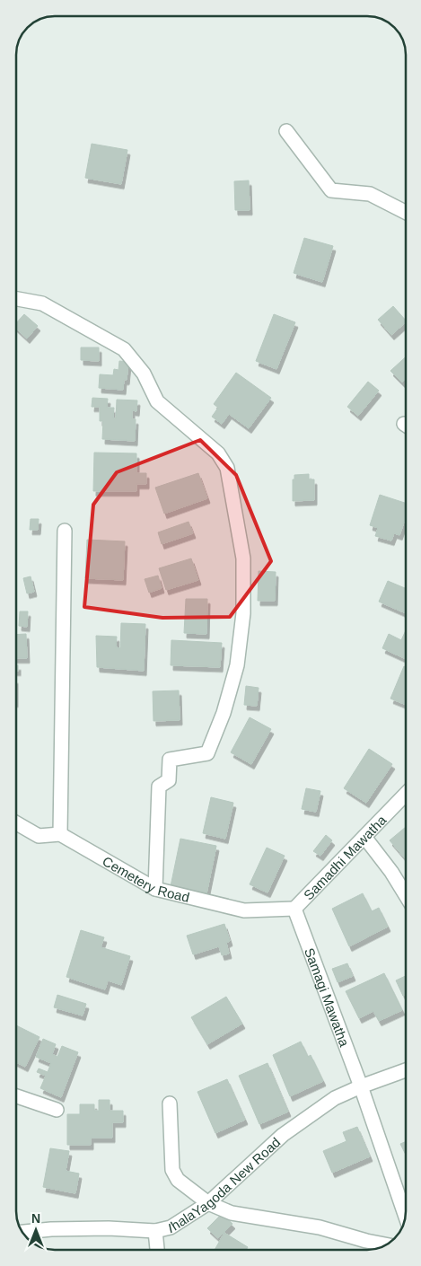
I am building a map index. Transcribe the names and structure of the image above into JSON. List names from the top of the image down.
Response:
{
  "streets": {
    "street": [
      "Samadhi Mawatha",
      "Cemetery Road",
      "Samagi Mawatha",
      "IhalaYagoda New Road"
    ]
  },
  "crossings": [
    ["Samadhi Mawatha", "Cemetery Road"],
    ["Samadhi Mawatha", "Samagi Mawatha"],
    ["Cemetery Road", "Samagi Mawatha"],
    ["Samagi Mawatha", "IhalaYagoda New Road"]
  ],
  "north": "top"
}
